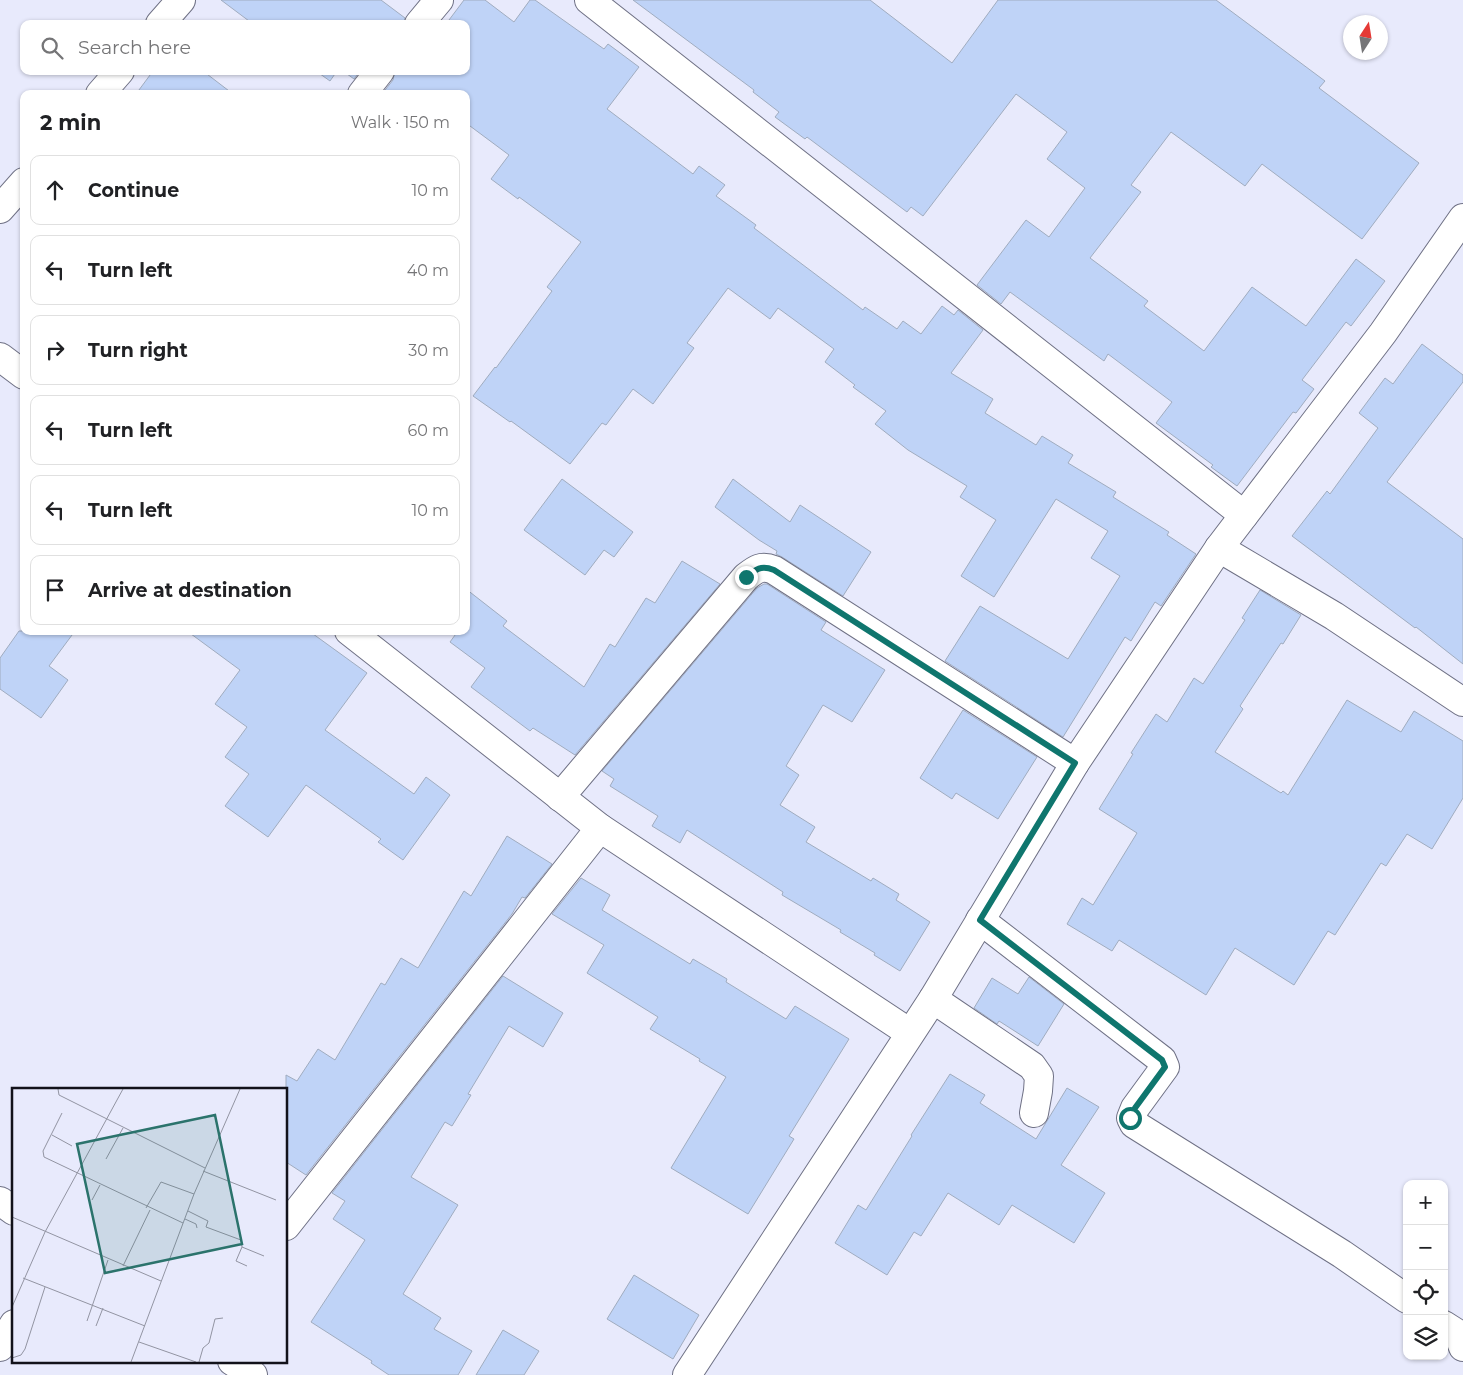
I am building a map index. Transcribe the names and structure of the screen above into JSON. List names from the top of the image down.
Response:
{
  "north": "top",
  "page": {
    "search": "Search here",
    "heading": ["2 min", "Walk · 150 m"],
    "list": [
      ["Continue", "10 m"],
      ["Turn left", "40 m"],
      ["Turn right", "30 m"],
      ["Turn left", "60 m"],
      ["Turn left", "10 m"],
      "Arrive at destination"
    ],
    "map_buttons": ["+", "−"]
  }
}
